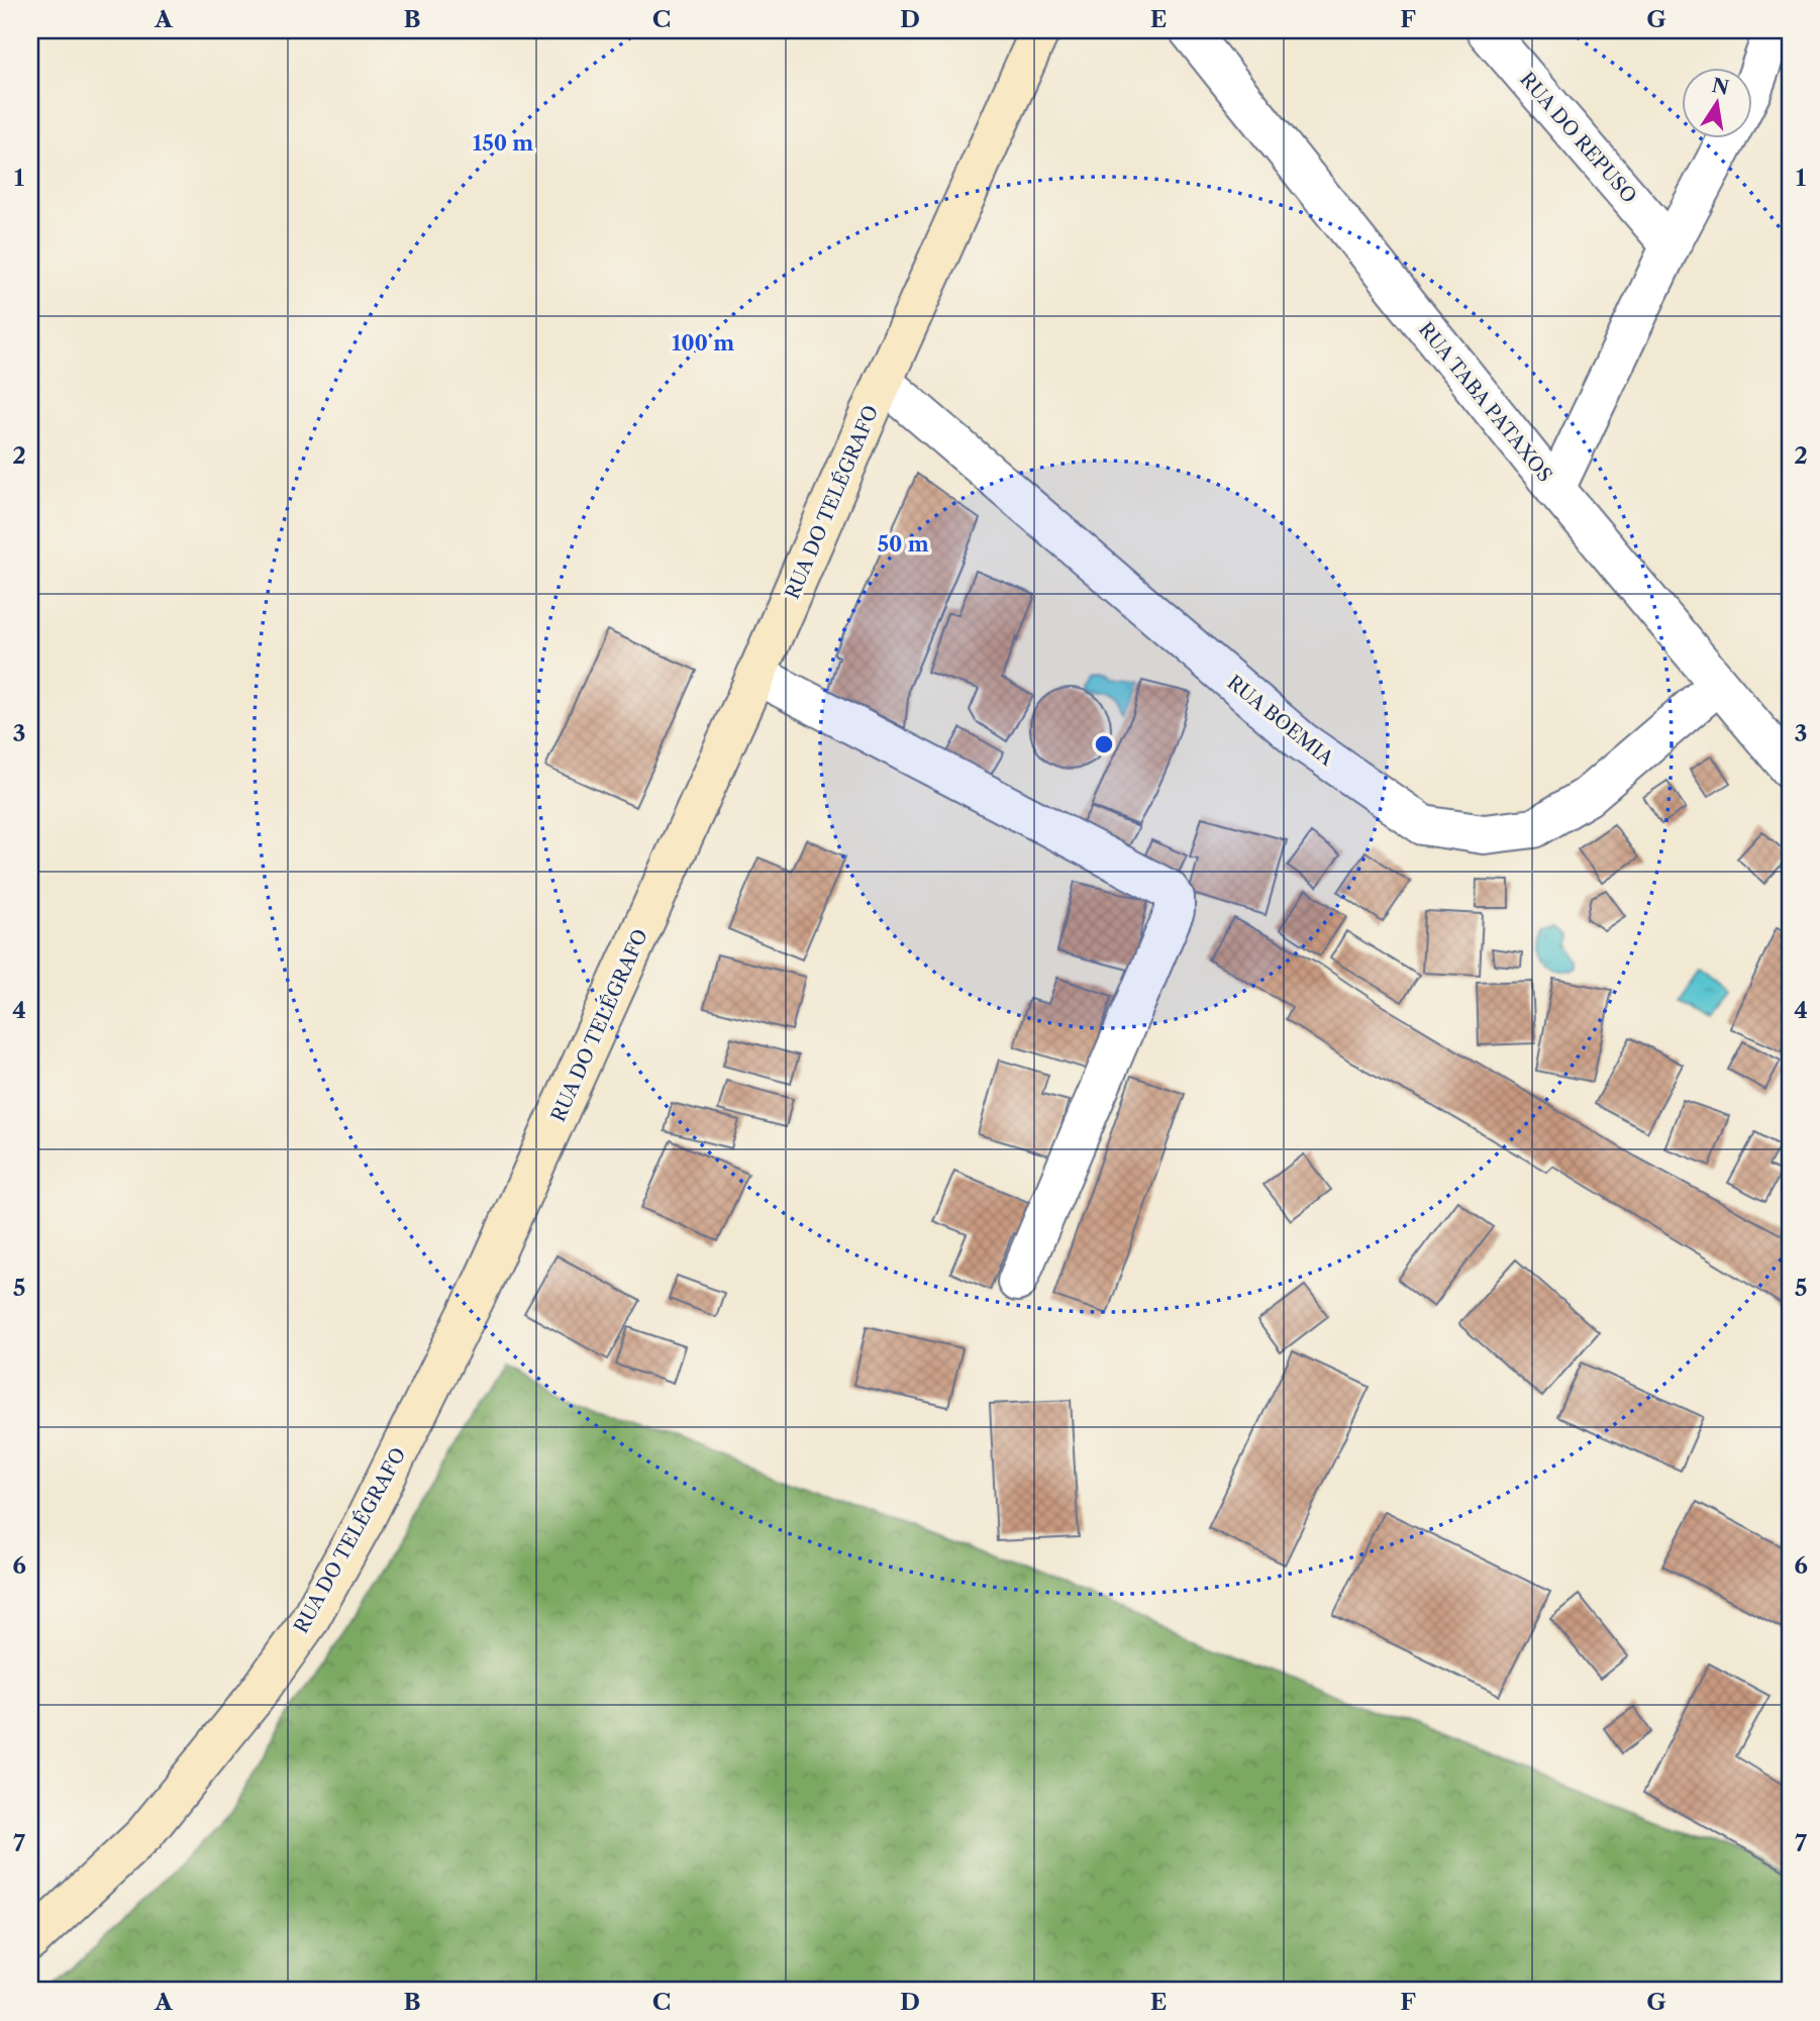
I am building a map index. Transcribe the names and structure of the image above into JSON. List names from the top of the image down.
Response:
{
  "streets": {
    "street": [
      "RUA DO REPUSO",
      "RUA TABA PATAXOS",
      "RUA DO TELÉGRAFO",
      "RUA BOEMIA"
    ]
  },
  "crossings": [
    ["RUA TABA PATAXOS", "RUA BOEMIA"],
    ["RUA DO TELÉGRAFO", "RUA BOEMIA"]
  ],
  "north": "top",
  "grid": {
    "columns": [
      "A",
      "B",
      "C",
      "D",
      "E",
      "F",
      "G"
    ],
    "rows": [
      "1",
      "2",
      "3",
      "4",
      "5",
      "6",
      "7"
    ]
  },
  "rings": ["150 m", "100 m", "50 m"]
}
